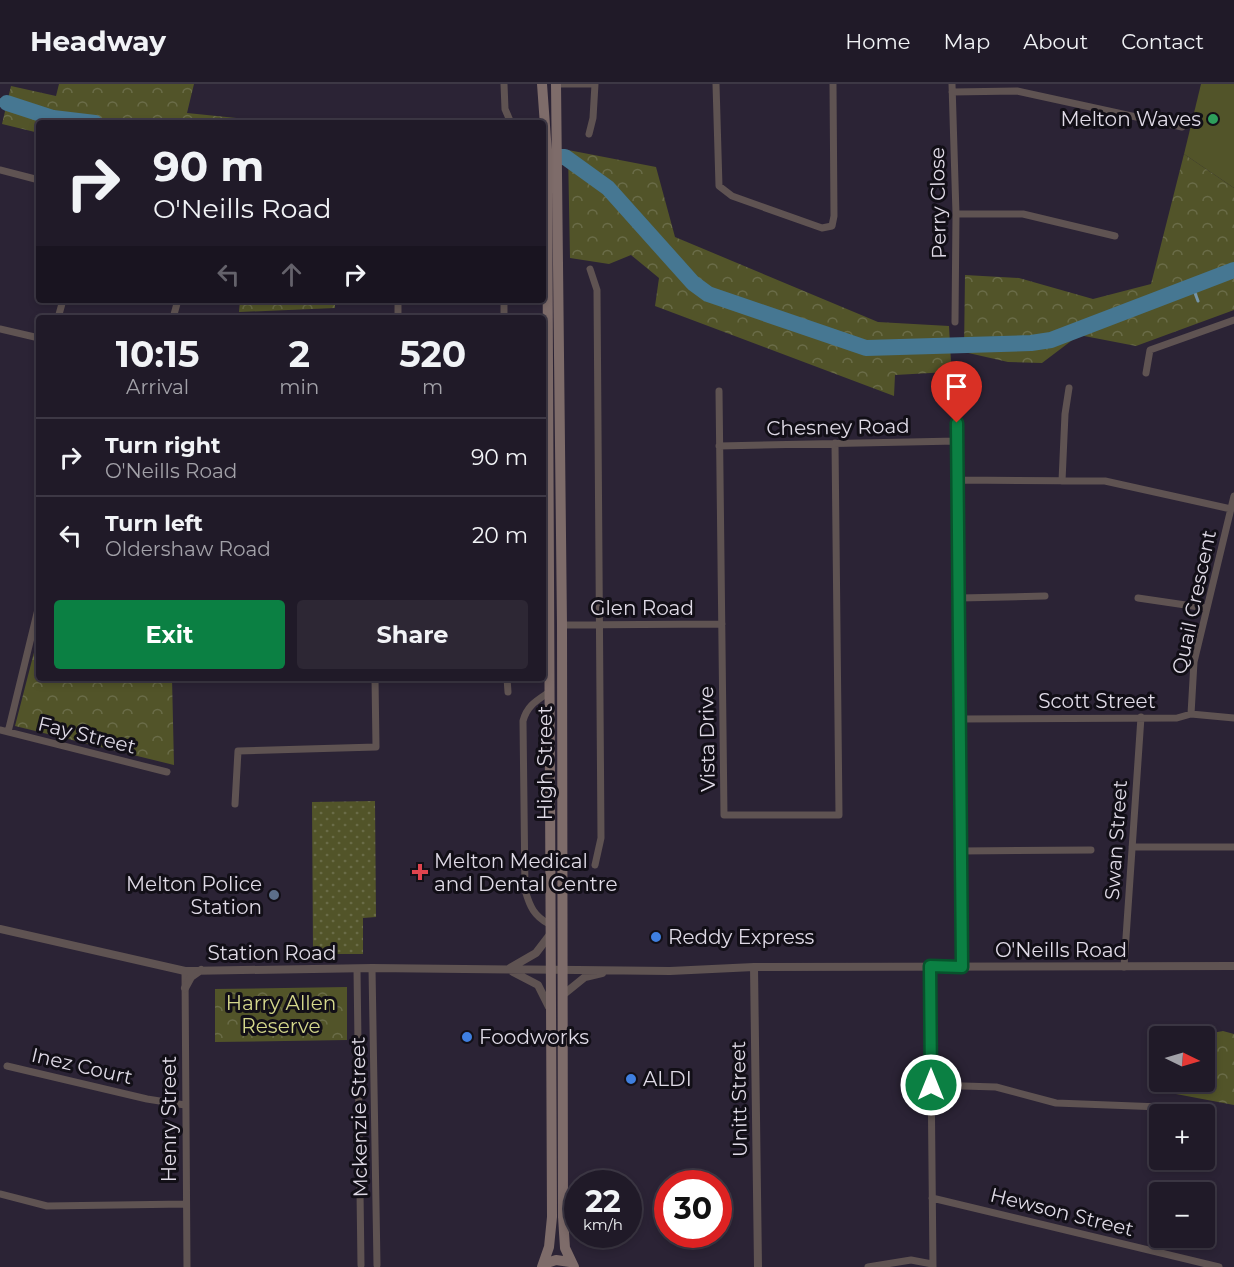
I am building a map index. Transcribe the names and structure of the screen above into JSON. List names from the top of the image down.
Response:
{
  "streets": {
    "main road": ["High Street"],
    "street": [
      "Perry Close",
      "Chesney Road",
      "Quail Crescent",
      "Glen Road",
      "Scott Street",
      "Fay Street",
      "Vista Drive",
      "Swan Street",
      "O'Neills Road",
      "Station Road",
      "Inez Court",
      "Unitt Street",
      "Mckenzie Street",
      "Henry Street",
      "Hewson Street"
    ]
  },
  "crossings": [
    ["Chesney Road", "Vista Drive"],
    ["Quail Crescent", "Scott Street"],
    ["Glen Road", "Vista Drive"],
    ["Glen Road", "High Street"],
    ["Scott Street", "Swan Street"],
    ["High Street", "O'Neills Road"],
    ["High Street", "Station Road"],
    ["Swan Street", "O'Neills Road"],
    ["O'Neills Road", "Station Road"],
    ["O'Neills Road", "Unitt Street"],
    ["Station Road", "Mckenzie Street"],
    ["Station Road", "Henry Street"],
    ["Inez Court", "Henry Street"]
  ],
  "parks": ["Harry Allen Reserve"],
  "places": {
    "other": [
      "Melton Waves",
      "Melton Police Station",
      "Reddy Express",
      "Foodworks",
      "ALDI"
    ],
    "health": ["Melton Medical and Dental Centre"]
  },
  "north": "right",
  "page": {
    "header": "Headway",
    "nav": [
      "Home",
      "Map",
      "About",
      "Contact"
    ],
    "turn": ["90 m", "O'Neills Road"],
    "eta": [
      "10:15",
      "Arrival",
      "2",
      "min",
      "520",
      "m"
    ],
    "list": [
      {
        "name": "Turn right",
        "note": "O'Neills Road",
        "value": "90 m"
      },
      {
        "name": "Turn left",
        "note": "Oldershaw Road",
        "value": "20 m"
      }
    ],
    "buttons": ["Exit", "Share"],
    "map_buttons": ["+", "−"],
    "speed": "22 km/h",
    "limit": "30"
  }
}
